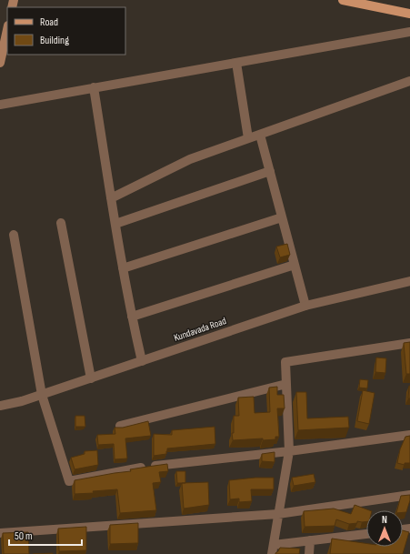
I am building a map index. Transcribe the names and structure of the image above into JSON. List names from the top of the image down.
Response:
{
  "streets": {
    "street": ["Kundavada Road"]
  },
  "legend": ["Road", "Building"],
  "scale_bar": "50 m",
  "north": "top"
}
